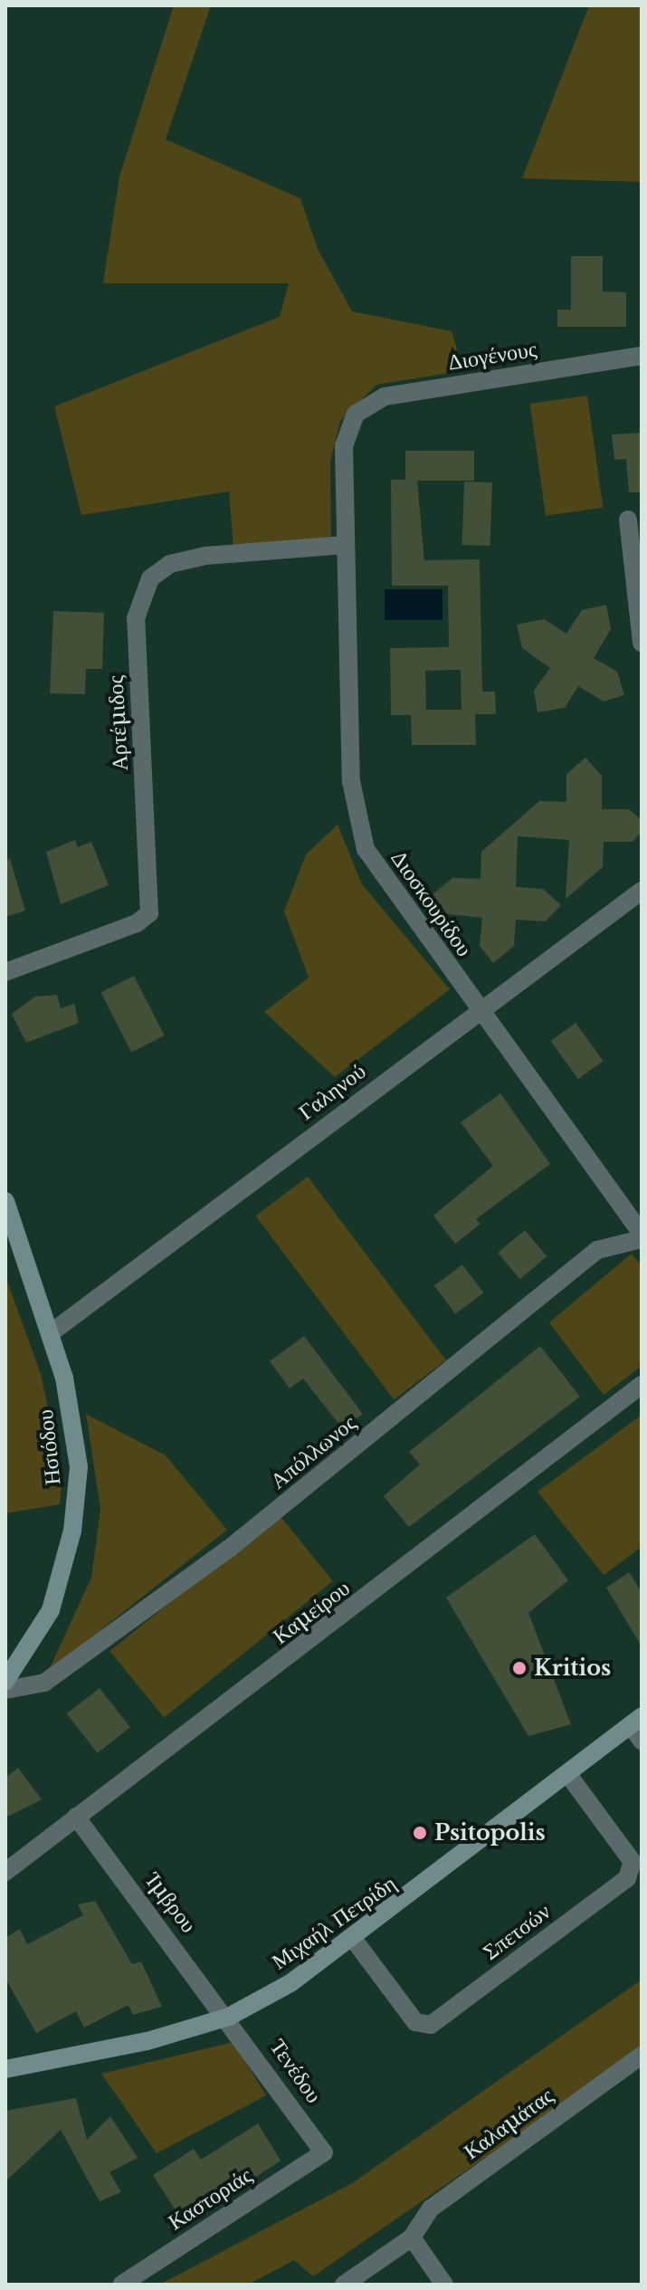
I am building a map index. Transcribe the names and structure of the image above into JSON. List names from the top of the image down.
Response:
{
  "streets": {
    "main road": ["Ησιόδου", "Μιχαήλ Πετρίδη"],
    "street": [
      "Διογένους",
      "Αρτέμιδος",
      "Διοσκουρίδου",
      "Γαληνού",
      "Απόλλωνος",
      "Καμείρου",
      "Ίμβρου",
      "Σπετσών",
      "Τενέδου",
      "Καλαμάτας",
      "Καστοριάς"
    ]
  },
  "crossings": [
    ["Διογένους", "Διοσκουρίδου"],
    ["Αρτέμιδος", "Διοσκουρίδου"],
    ["Διοσκουρίδου", "Γαληνού"],
    ["Διοσκουρίδου", "Απόλλωνος"],
    ["Γαληνού", "Ησιόδου"],
    ["Καμείρου", "Ίμβρου"],
    ["Ίμβρου", "Μιχαήλ Πετρίδη"],
    ["Ίμβρου", "Τενέδου"],
    ["Μιχαήλ Πετρίδη", "Σπετσών"],
    ["Μιχαήλ Πετρίδη", "Τενέδου"],
    ["Τενέδου", "Καστοριάς"]
  ],
  "places": ["Kritios", "Psitopolis"]
}
